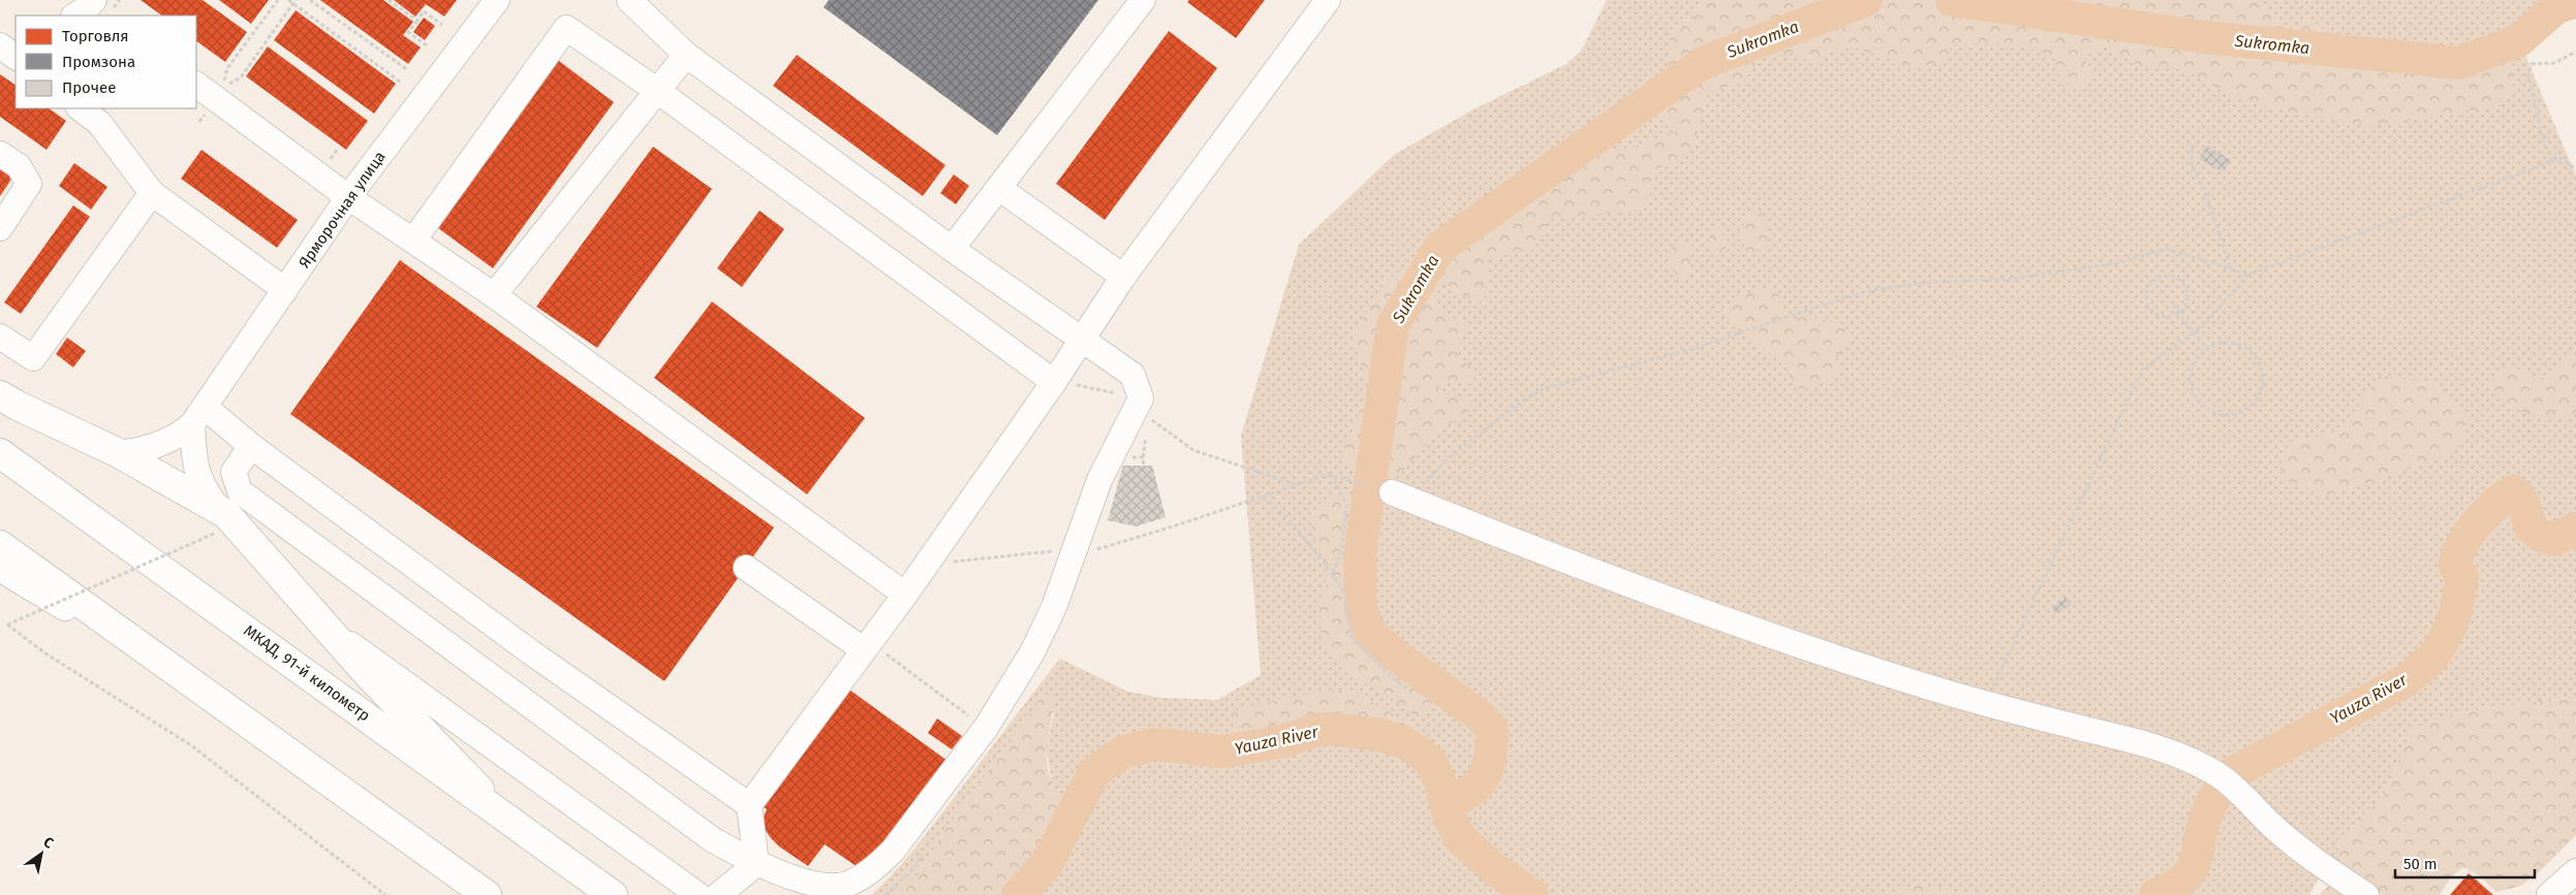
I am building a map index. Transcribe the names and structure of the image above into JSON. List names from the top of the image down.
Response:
{
  "streets": {
    "main road": ["МКАД, 91-й километр"],
    "street": ["Ярморочная улица"]
  },
  "water": ["Sukromka", "Yauza River"],
  "legend": ["Торговля", "Промзона", "Прочее"],
  "scale_bar": "50 m",
  "north": "top right"
}
